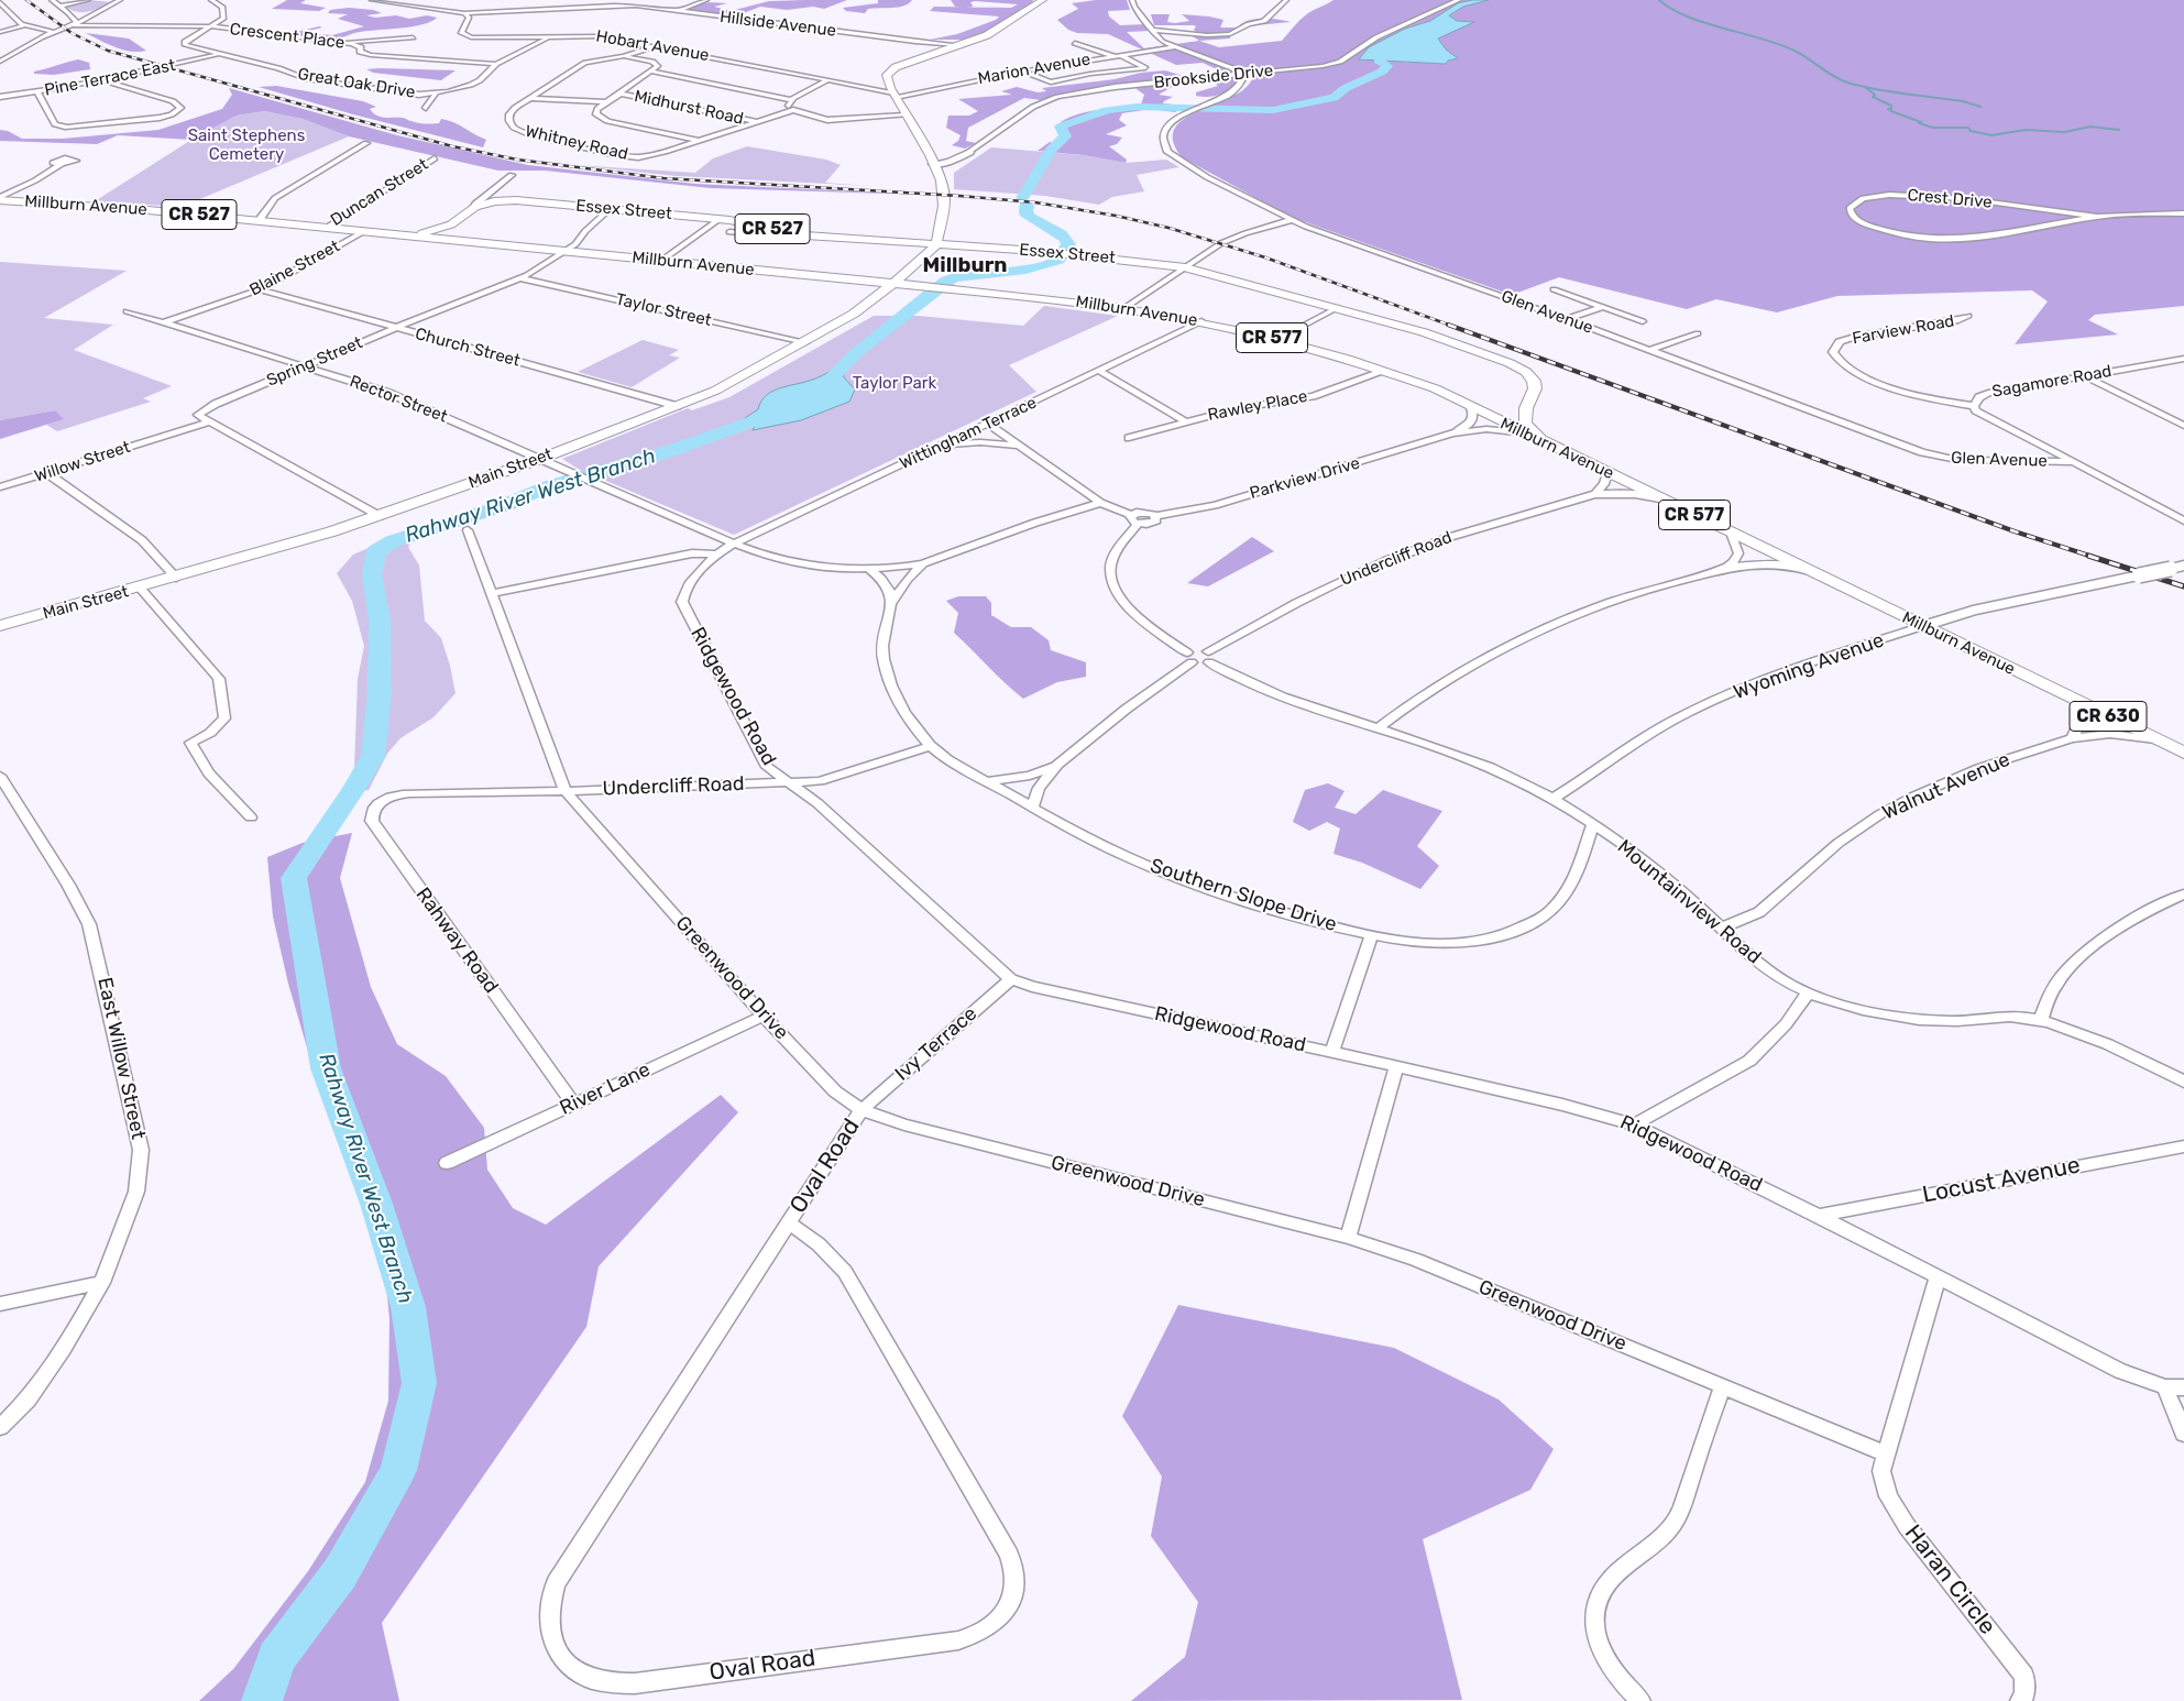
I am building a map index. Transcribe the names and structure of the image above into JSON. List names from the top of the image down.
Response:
{
  "streets": {
    "main road": [
      "Brookside Drive",
      "Millburn Avenue",
      "Essex Street",
      "CR 527",
      "CR 577",
      "Main Street",
      "Wyoming Avenue",
      "CR 630"
    ],
    "street": [
      "Hillside Avenue",
      "Crescent Place",
      "Hobart Avenue",
      "Marion Avenue",
      "Pine Terrace East",
      "Great Oak Drive",
      "Midhurst Road",
      "Whitney Road",
      "Duncan Street",
      "Crest Drive",
      "Blaine Street",
      "Taylor Street",
      "Glen Avenue",
      "Farview Road",
      "Church Street",
      "Spring Street",
      "Sagamore Road",
      "Rector Street",
      "Rawley Place",
      "Wittingham Terrace",
      "Willow Street",
      "Parkview Drive",
      "Undercliff Road",
      "Ridgewood Road",
      "Walnut Avenue",
      "Southern Slope Drive",
      "Mountainview Road",
      "Rahway Road",
      "Greenwood Drive",
      "Ivy Terrace",
      "East Willow Street",
      "River Lane",
      "Oval Road",
      "Locust Avenue",
      "Haran Circle"
    ]
  },
  "crossings": [
    ["Hillside Avenue", "Hobart Avenue"],
    ["Crescent Place", "Great Oak Drive"],
    ["Hobart Avenue", "Marion Avenue"],
    ["Hobart Avenue", "Great Oak Drive"],
    ["Hobart Avenue", "Whitney Road"],
    ["Brookside Drive", "Glen Avenue"],
    ["Pine Terrace East", "Great Oak Drive"],
    ["Midhurst Road", "Whitney Road"],
    ["Duncan Street", "Millburn Avenue"],
    ["Millburn Avenue", "CR 527"],
    ["Millburn Avenue", "Blaine Street"],
    ["Millburn Avenue", "CR 577"],
    ["Millburn Avenue", "Spring Street"],
    ["Millburn Avenue", "Rawley Place"],
    ["Millburn Avenue", "Wittingham Terrace"],
    ["Millburn Avenue", "Main Street"],
    ["Millburn Avenue", "Parkview Drive"],
    ["Millburn Avenue", "Undercliff Road"],
    ["Millburn Avenue", "Wyoming Avenue"],
    ["Millburn Avenue", "Walnut Avenue"],
    ["Essex Street", "CR 527"],
    ["Essex Street", "CR 577"],
    ["Essex Street", "Spring Street"],
    ["Essex Street", "Main Street"],
    ["Blaine Street", "Church Street"],
    ["Blaine Street", "Rector Street"],
    ["Taylor Street", "Spring Street"],
    ["Taylor Street", "Main Street"],
    ["Glen Avenue", "Sagamore Road"],
    ["Farview Road", "Sagamore Road"],
    ["Church Street", "Spring Street"],
    ["Church Street", "Main Street"],
    ["Spring Street", "Rector Street"],
    ["Spring Street", "Willow Street"],
    ["Rector Street", "Main Street"],
    ["Wittingham Terrace", "Ridgewood Road"],
    ["Undercliff Road", "Ridgewood Road"],
    ["Undercliff Road", "Southern Slope Drive"],
    ["Undercliff Road", "Mountainview Road"],
    ["Undercliff Road", "Rahway Road"],
    ["Undercliff Road", "Greenwood Drive"],
    ["Wyoming Avenue", "Mountainview Road"],
    ["Ridgewood Road", "Ivy Terrace"],
    ["Ridgewood Road", "Locust Avenue"],
    ["Walnut Avenue", "Mountainview Road"],
    ["Southern Slope Drive", "Mountainview Road"],
    ["Rahway Road", "River Lane"],
    ["Greenwood Drive", "Ivy Terrace"],
    ["Greenwood Drive", "River Lane"],
    ["Greenwood Drive", "Oval Road"],
    ["Greenwood Drive", "Haran Circle"],
    ["Ivy Terrace", "Oval Road"]
  ],
  "districts": ["Millburn"],
  "water": ["Rahway River West Branch"],
  "parks": ["Saint Stephens Cemetery", "Taylor Park"]
}
